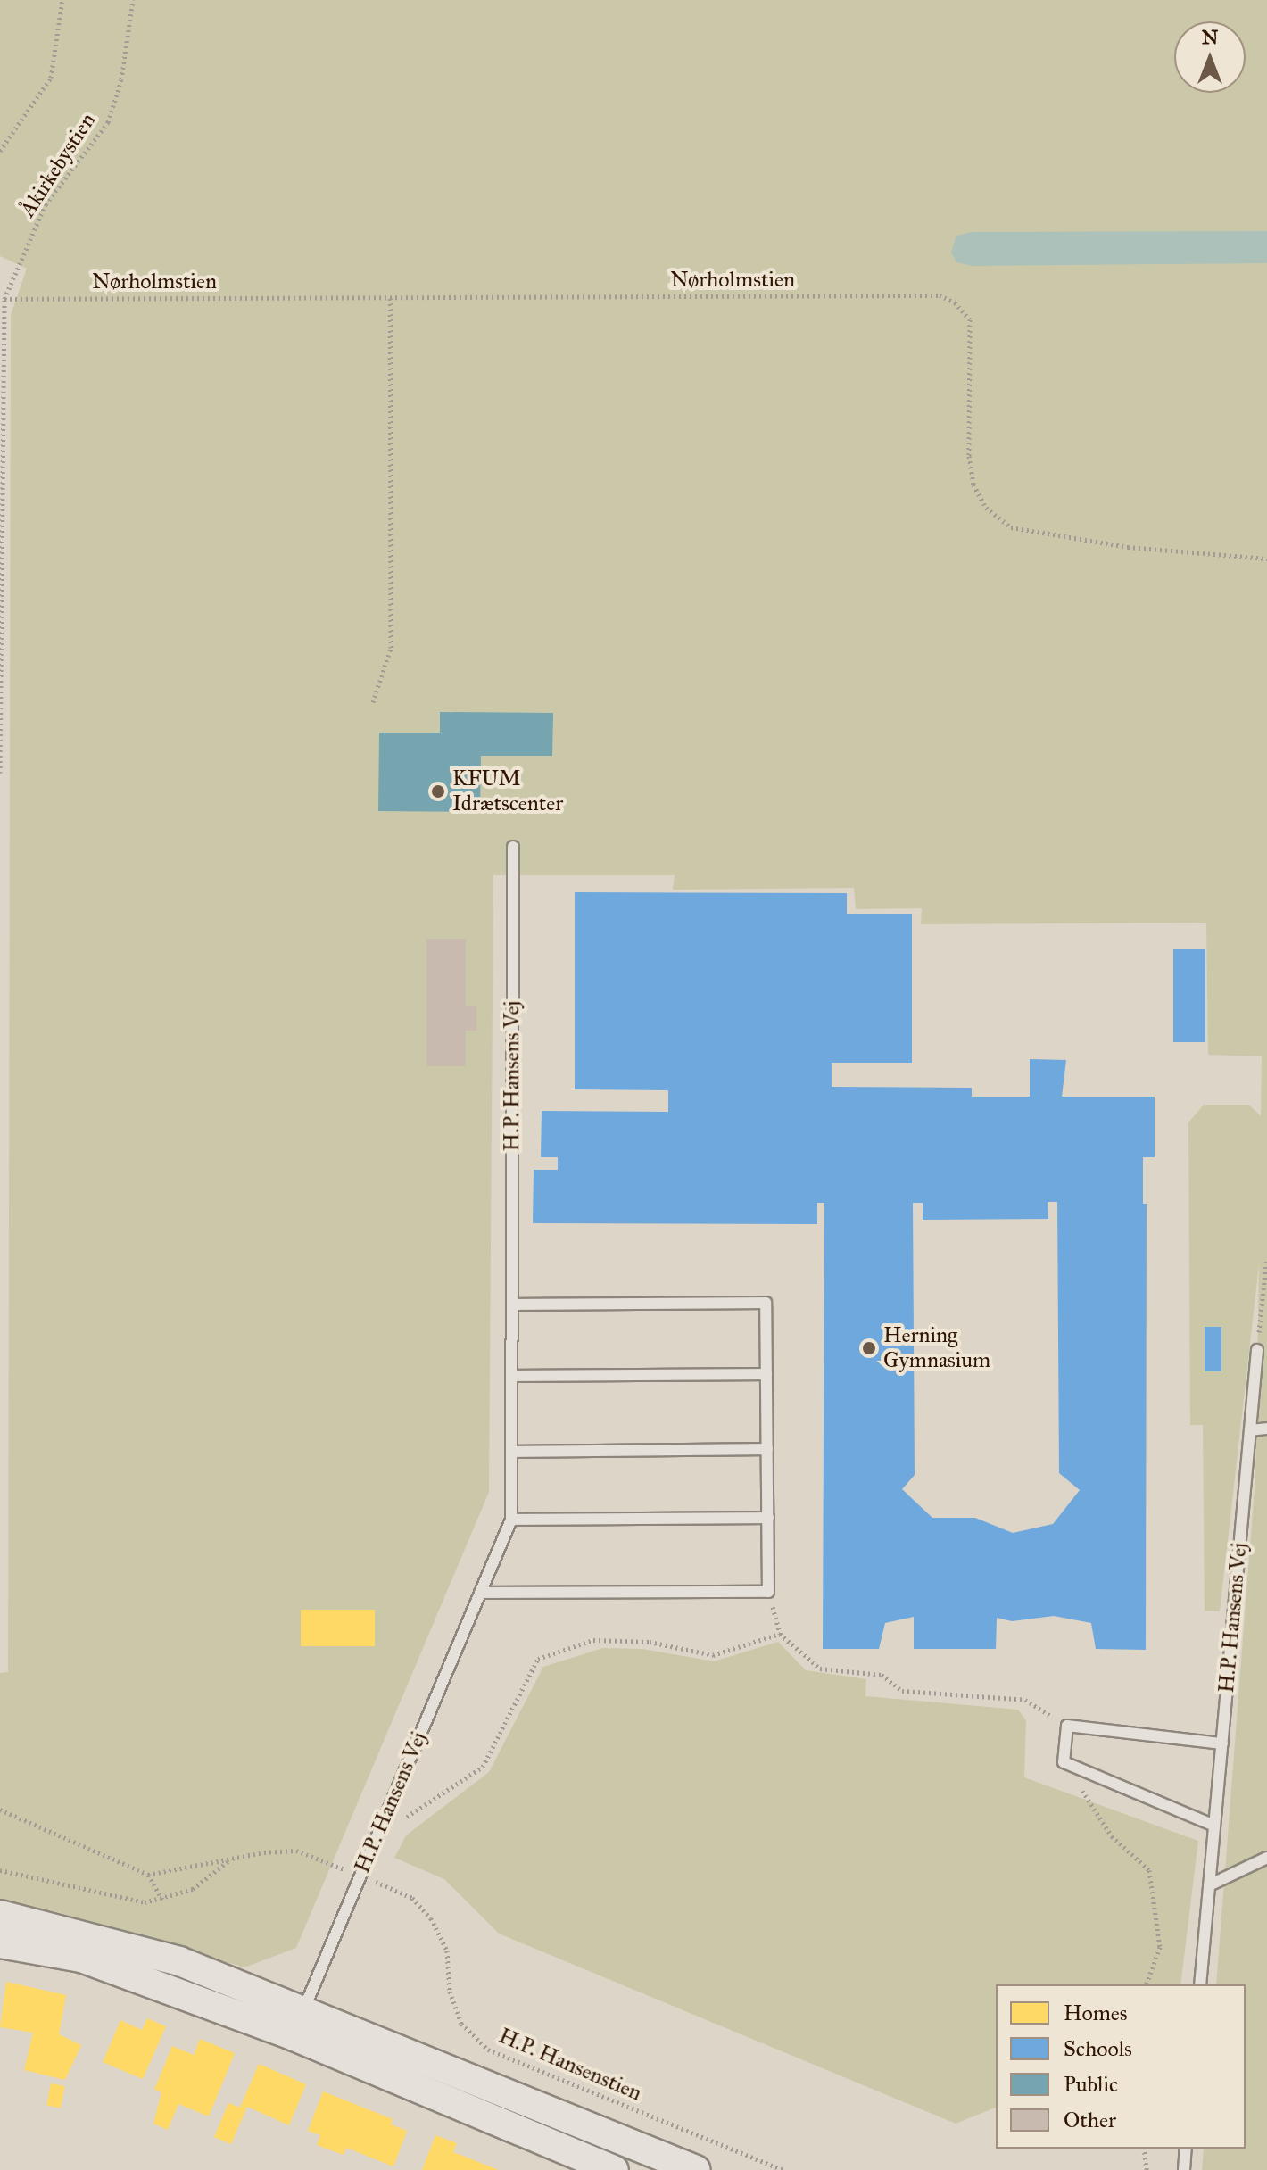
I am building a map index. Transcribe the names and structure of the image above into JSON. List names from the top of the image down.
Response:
{
  "streets": {
    "lane": ["H.P. Hansens Vej"],
    "path": ["Åkirkebystien", "Nørholmstien", "H.P. Hansenstien"]
  },
  "crossings": [
    ["Åkirkebystien", "Nørholmstien"],
    ["H.P. Hansens Vej", "H.P. Hansenstien"]
  ],
  "places": ["KFUM Idrætscenter", "Herning Gymnasium"],
  "legend": [
    "Homes",
    "Schools",
    "Public",
    "Other"
  ],
  "north": "top"
}
